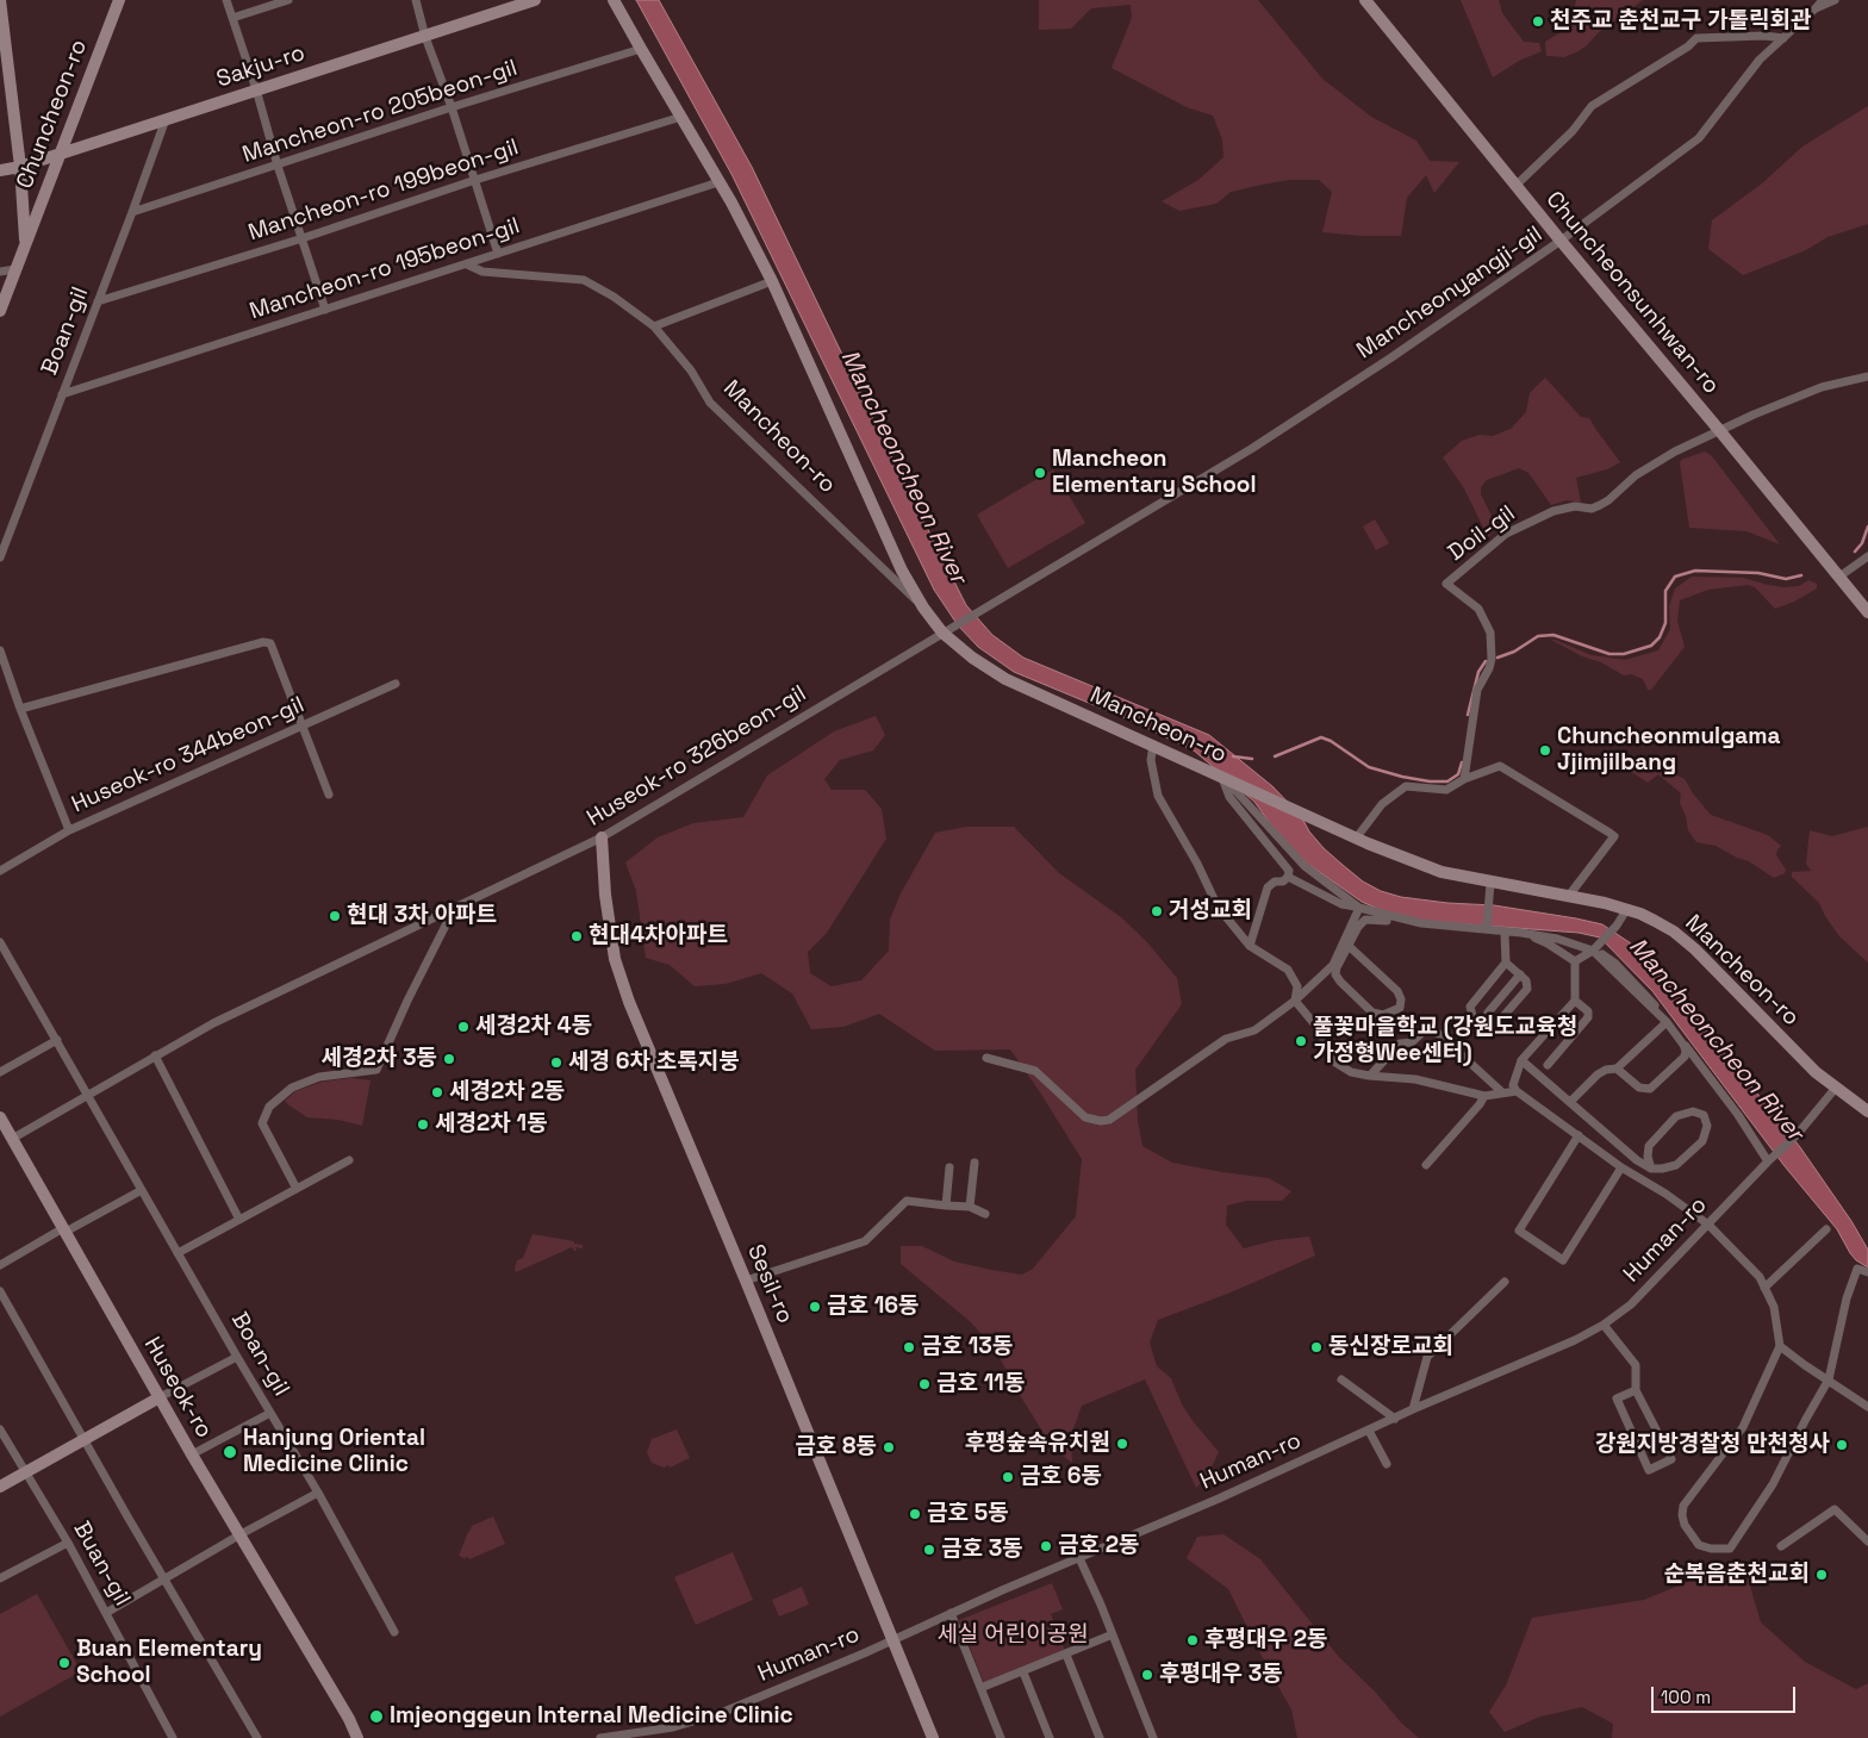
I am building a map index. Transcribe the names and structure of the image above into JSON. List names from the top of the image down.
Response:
{
  "streets": {
    "street": [
      "Sakju-ro",
      "Mancheon-ro 205beon-gil",
      "Chuncheon-ro",
      "Mancheon-ro 199beon-gil",
      "Mancheon-ro 195beon-gil",
      "Mancheonyangji-gil",
      "Chuncheonsunhwan-ro",
      "Boan-gil",
      "Mancheon-ro",
      "Doil-gil",
      "Huseok-ro 344beon-gil",
      "Huseok-ro 326beon-gil",
      "Human-ro",
      "Sesil-ro",
      "Huseok-ro",
      "Buan-gil"
    ]
  },
  "crossings": [
    ["Sakju-ro", "Chuncheon-ro"],
    ["Sakju-ro", "Boan-gil"],
    ["Mancheon-ro 205beon-gil", "Boan-gil"],
    ["Mancheon-ro 205beon-gil", "Mancheon-ro"],
    ["Mancheon-ro 199beon-gil", "Boan-gil"],
    ["Mancheon-ro 199beon-gil", "Mancheon-ro"],
    ["Mancheon-ro 195beon-gil", "Boan-gil"],
    ["Mancheon-ro 195beon-gil", "Mancheon-ro"],
    ["Mancheonyangji-gil", "Chuncheonsunhwan-ro"],
    ["Mancheonyangji-gil", "Huseok-ro 326beon-gil"],
    ["Chuncheonsunhwan-ro", "Doil-gil"],
    ["Boan-gil", "Huseok-ro 326beon-gil"],
    ["Mancheon-ro", "Huseok-ro 326beon-gil"],
    ["Mancheon-ro", "Human-ro"],
    ["Huseok-ro 326beon-gil", "Sesil-ro"],
    ["Huseok-ro 326beon-gil", "Huseok-ro"],
    ["Human-ro", "Sesil-ro"]
  ],
  "water": ["Mancheoncheon River"],
  "parks": ["세실 어린이공원"],
  "places": [
    "천주교 춘천교구 가톨릭회관",
    "Mancheon Elementary School",
    "Chuncheonmulgama Jjimjilbang",
    "거성교회",
    "현대 3차 아파트",
    "현대4차아파트",
    "세경2차 4동",
    "풀꽃마을학교 (강원도교육청 가정형Wee센터)",
    "세경2차 3동",
    "세경 6차 초록지붕",
    "세경2차 2동",
    "세경2차 1동",
    "금호 16동",
    "금호 13동",
    "동신장로교회",
    "금호 11동",
    "후평숲속유치원",
    "강원지방경찰청 만천청사",
    "금호 8동",
    "Hanjung Oriental Medicine Clinic",
    "금호 6동",
    "금호 5동",
    "금호 2동",
    "금호 3동",
    "순복음춘천교회",
    "후평대우 2동",
    "Buan Elementary School",
    "후평대우 3동",
    "Imjeonggeun Internal Medicine Clinic"
  ],
  "scale_bar": "100 m"
}
